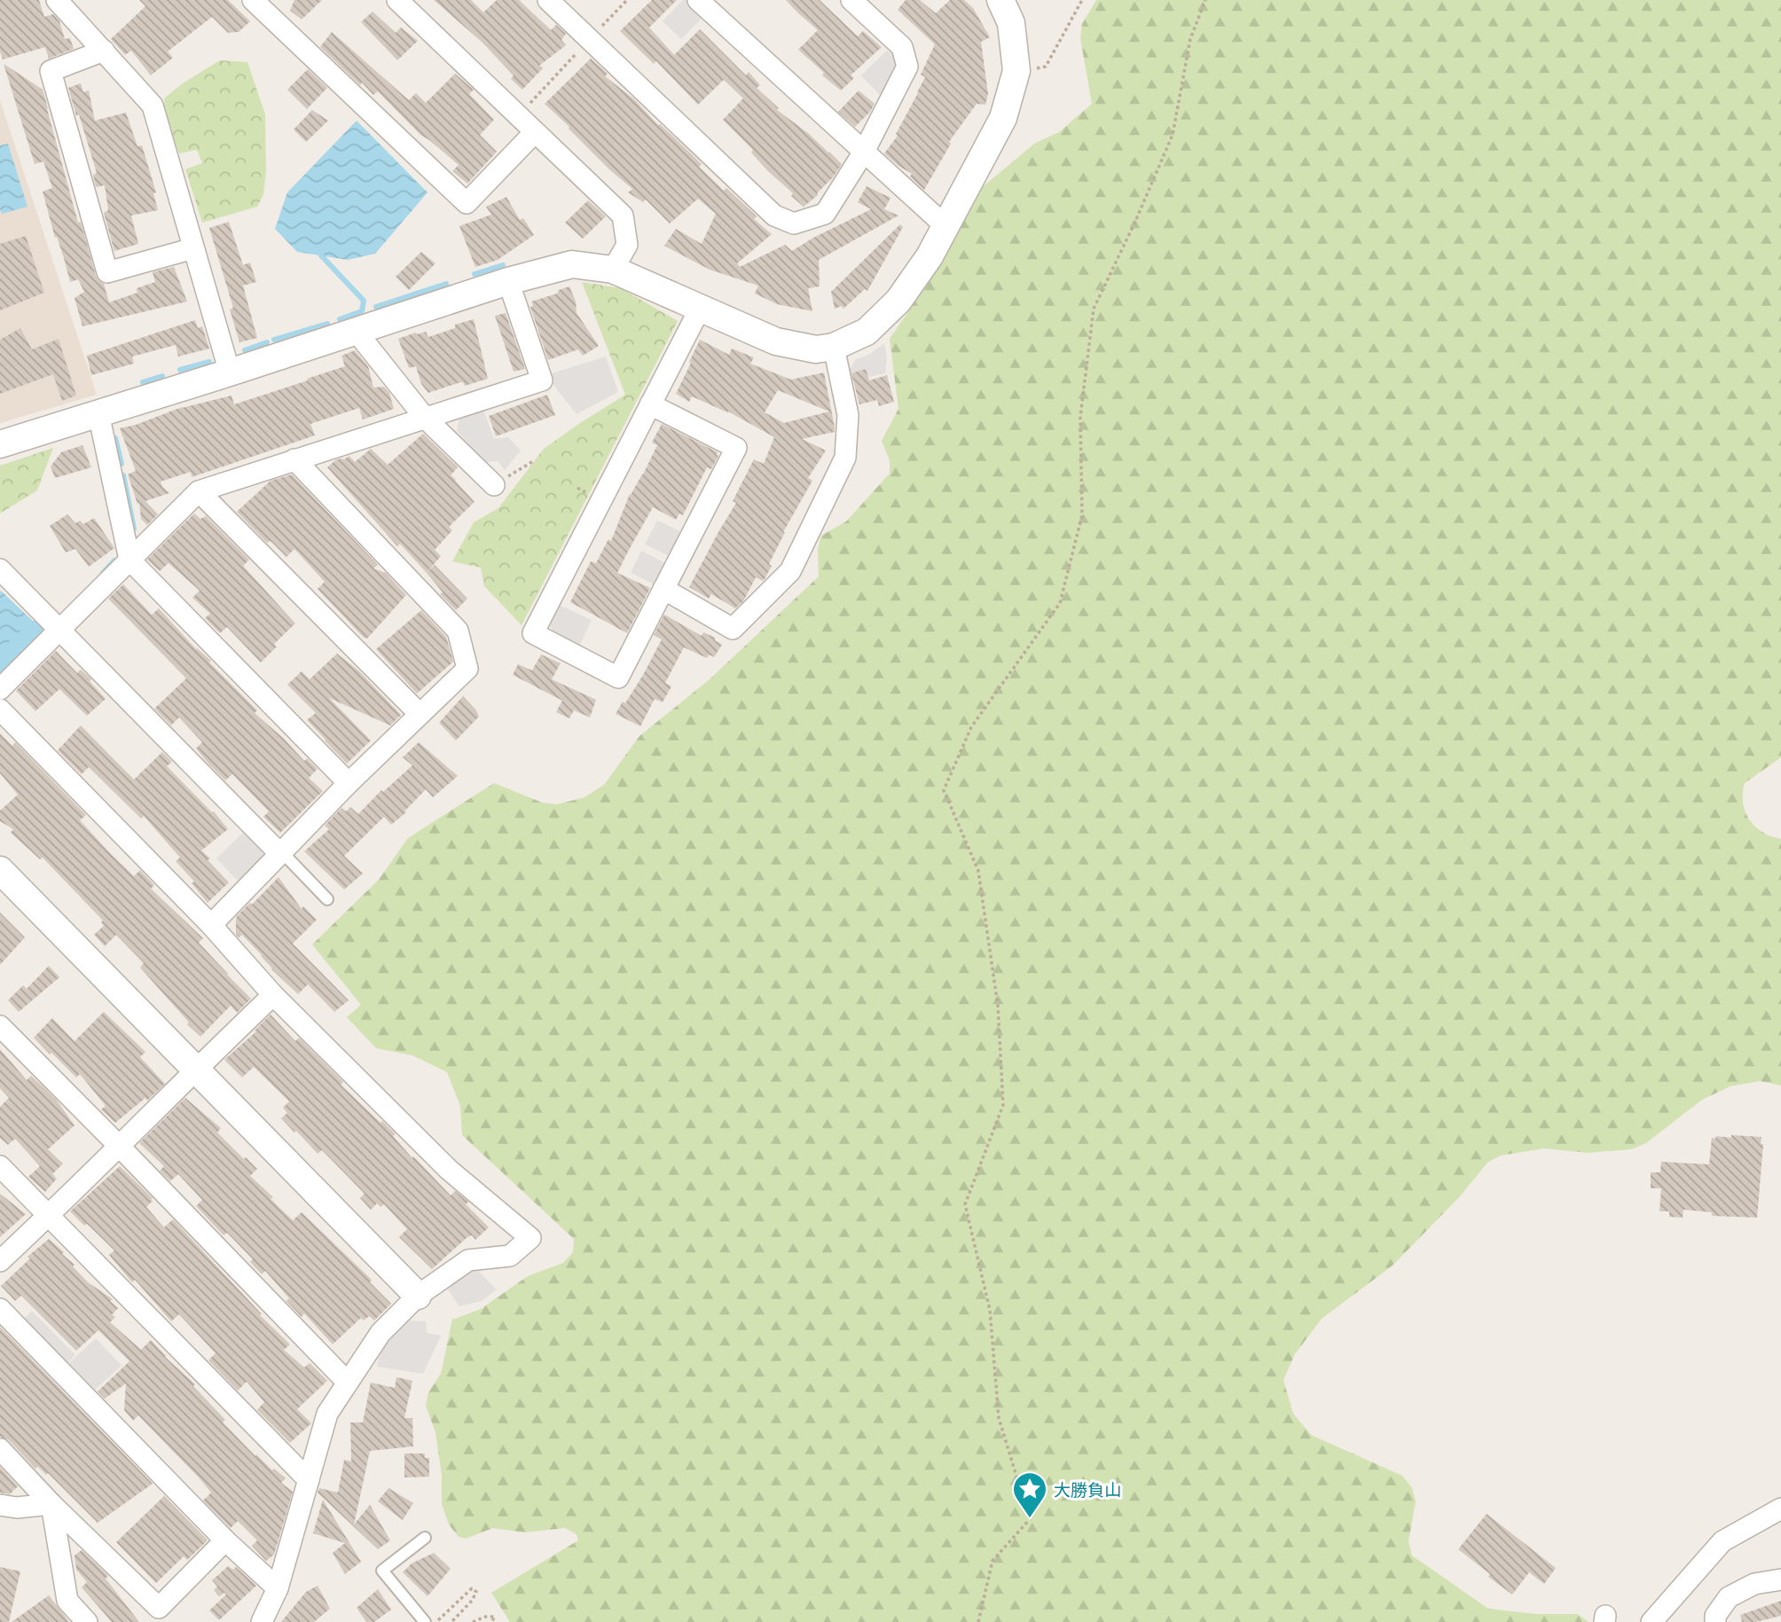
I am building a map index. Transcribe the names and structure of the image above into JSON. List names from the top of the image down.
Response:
{
  "places": {
    "place": ["大勝負山"]
  }
}
